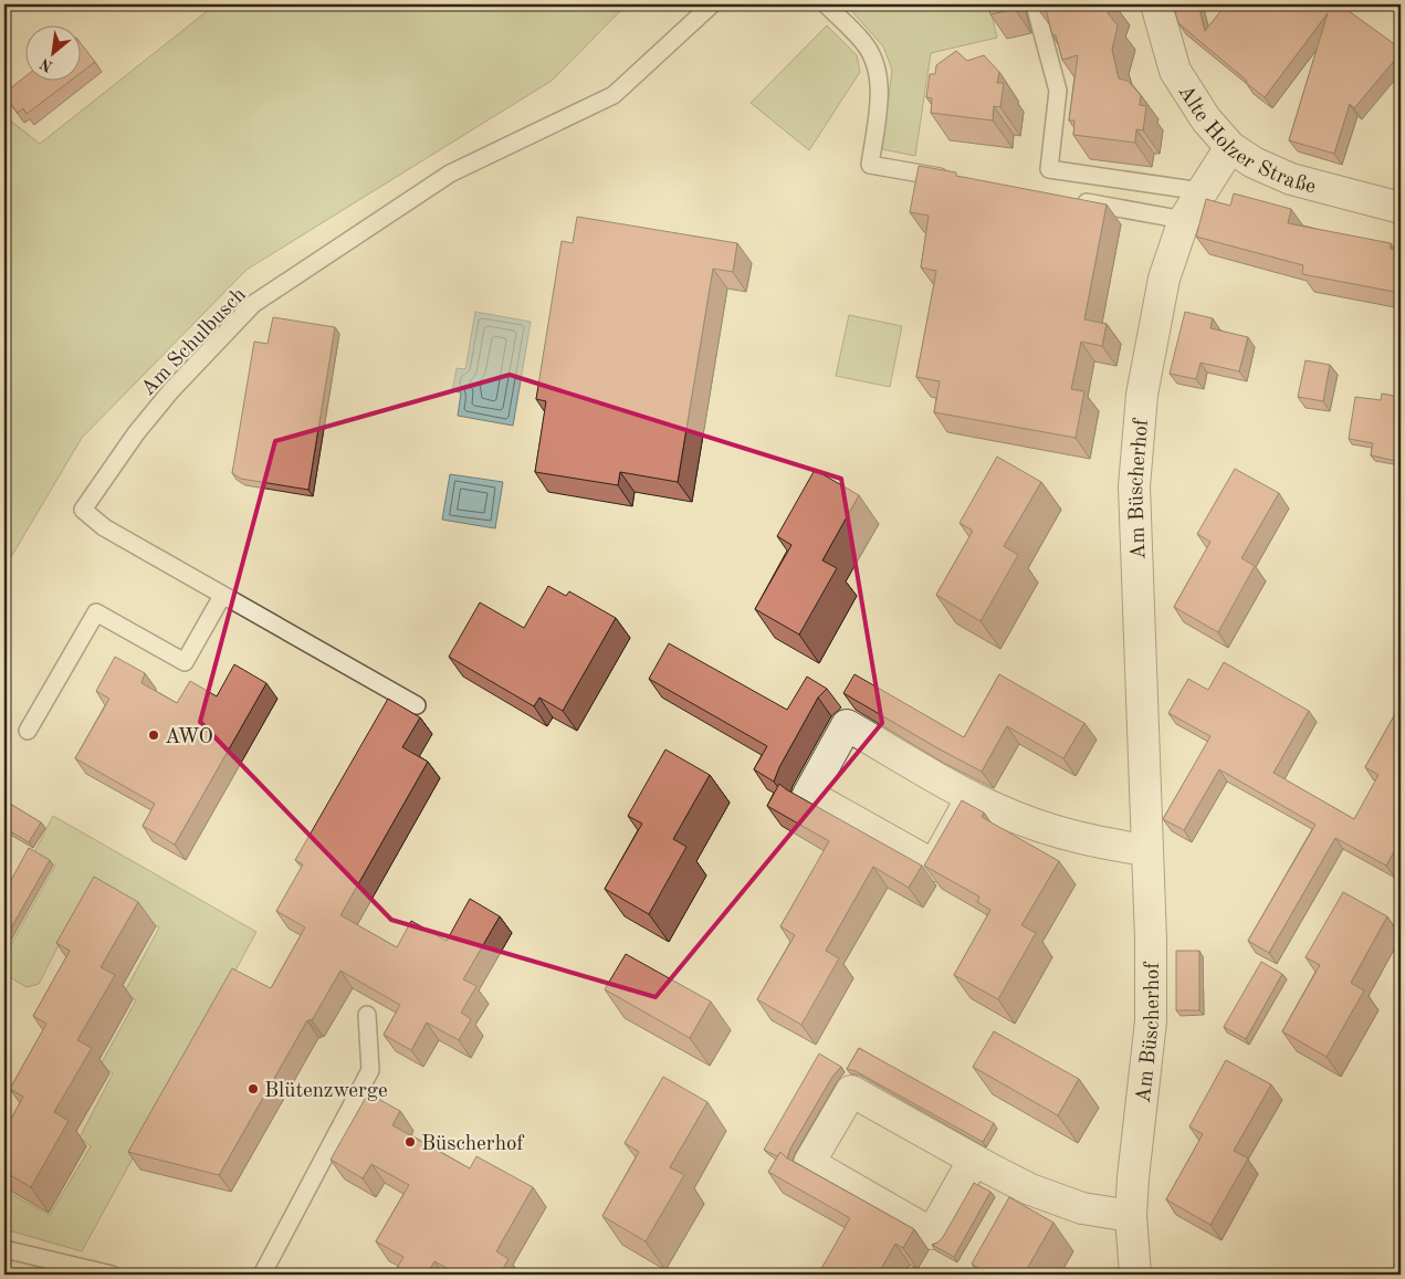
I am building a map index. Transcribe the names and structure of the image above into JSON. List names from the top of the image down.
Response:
{
  "streets": {
    "street": ["Alte Holzer Straße", "Am Büscherhof"],
    "lane": ["Am Schulbusch"]
  },
  "crossings": [
    ["Alte Holzer Straße", "Am Büscherhof"]
  ],
  "places": ["AWO", "Blütenzwerge", "Büscherhof"],
  "north": "bottom left"
}
